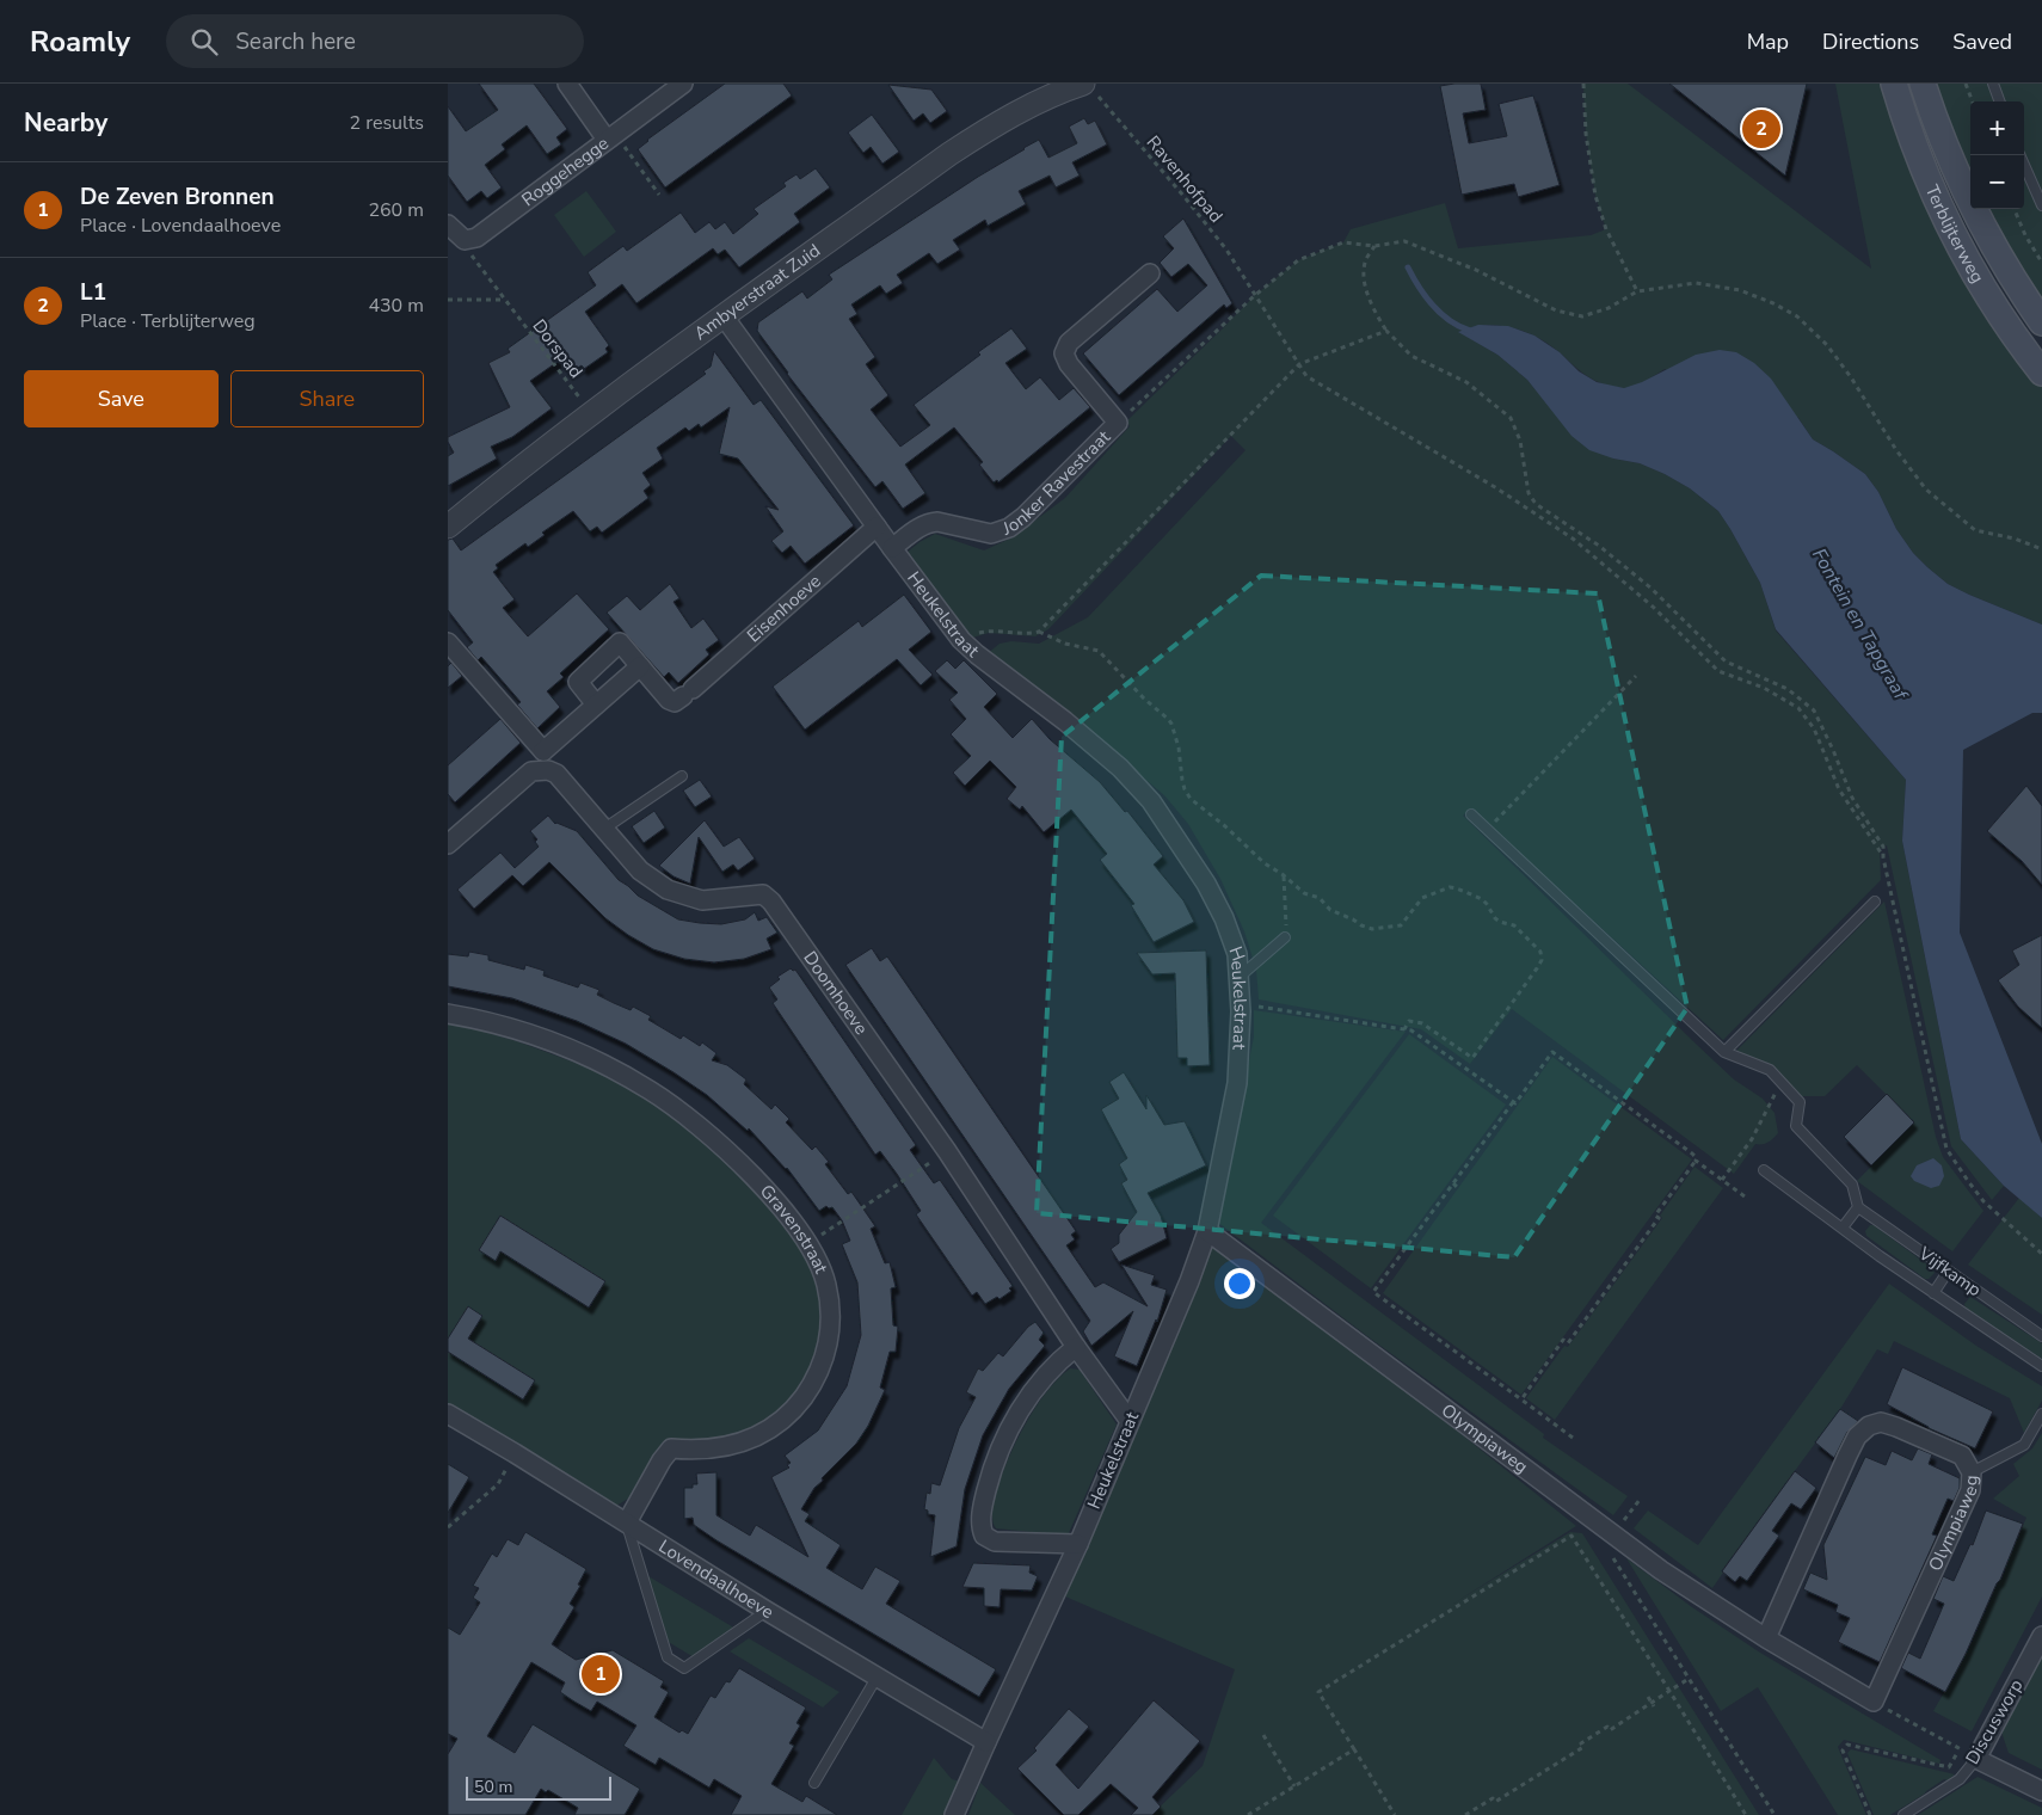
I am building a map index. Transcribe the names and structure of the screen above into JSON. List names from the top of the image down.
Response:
{
  "streets": {
    "main road": ["Terblijterweg"],
    "street": [
      "Roggehegge",
      "Ambyerstraat Zuid",
      "Jonker Ravestraat",
      "Eisenhoeve",
      "Heukelstraat",
      "Doomhoeve",
      "Gravenstraat",
      "Olympiaweg",
      "Lovendaalhoeve",
      "Discusworp"
    ],
    "lane": ["Vijfkamp"],
    "path": ["Ravenhofpad", "Dorspad"]
  },
  "crossings": [
    ["Roggehegge", "Dorspad"],
    ["Ravenhofpad", "Ambyerstraat Zuid"],
    ["Ravenhofpad", "Jonker Ravestraat"],
    ["Ambyerstraat Zuid", "Dorspad"],
    ["Ambyerstraat Zuid", "Heukelstraat"],
    ["Jonker Ravestraat", "Heukelstraat"],
    ["Eisenhoeve", "Heukelstraat"],
    ["Heukelstraat", "Doomhoeve"],
    ["Heukelstraat", "Olympiaweg"],
    ["Heukelstraat", "Lovendaalhoeve"],
    ["Gravenstraat", "Lovendaalhoeve"]
  ],
  "water": ["Fontein en Tapgraaf"],
  "scale_bar": "50 m",
  "page": {
    "header": "Roamly",
    "search": "Search here",
    "nav": ["Map", "Directions", "Saved"],
    "heading": ["Nearby", "2 results"],
    "map_buttons": ["+", "−"],
    "pins": ["2", "1"],
    "list": [
      {
        "mark": "1",
        "name": "De Zeven Bronnen",
        "note": "Place · Lovendaalhoeve",
        "value": "260 m"
      },
      {
        "mark": "2",
        "name": "L1",
        "note": "Place · Terblijterweg",
        "value": "430 m"
      }
    ],
    "buttons": ["Save", "Share"],
    "scale": "50 m"
  }
}
